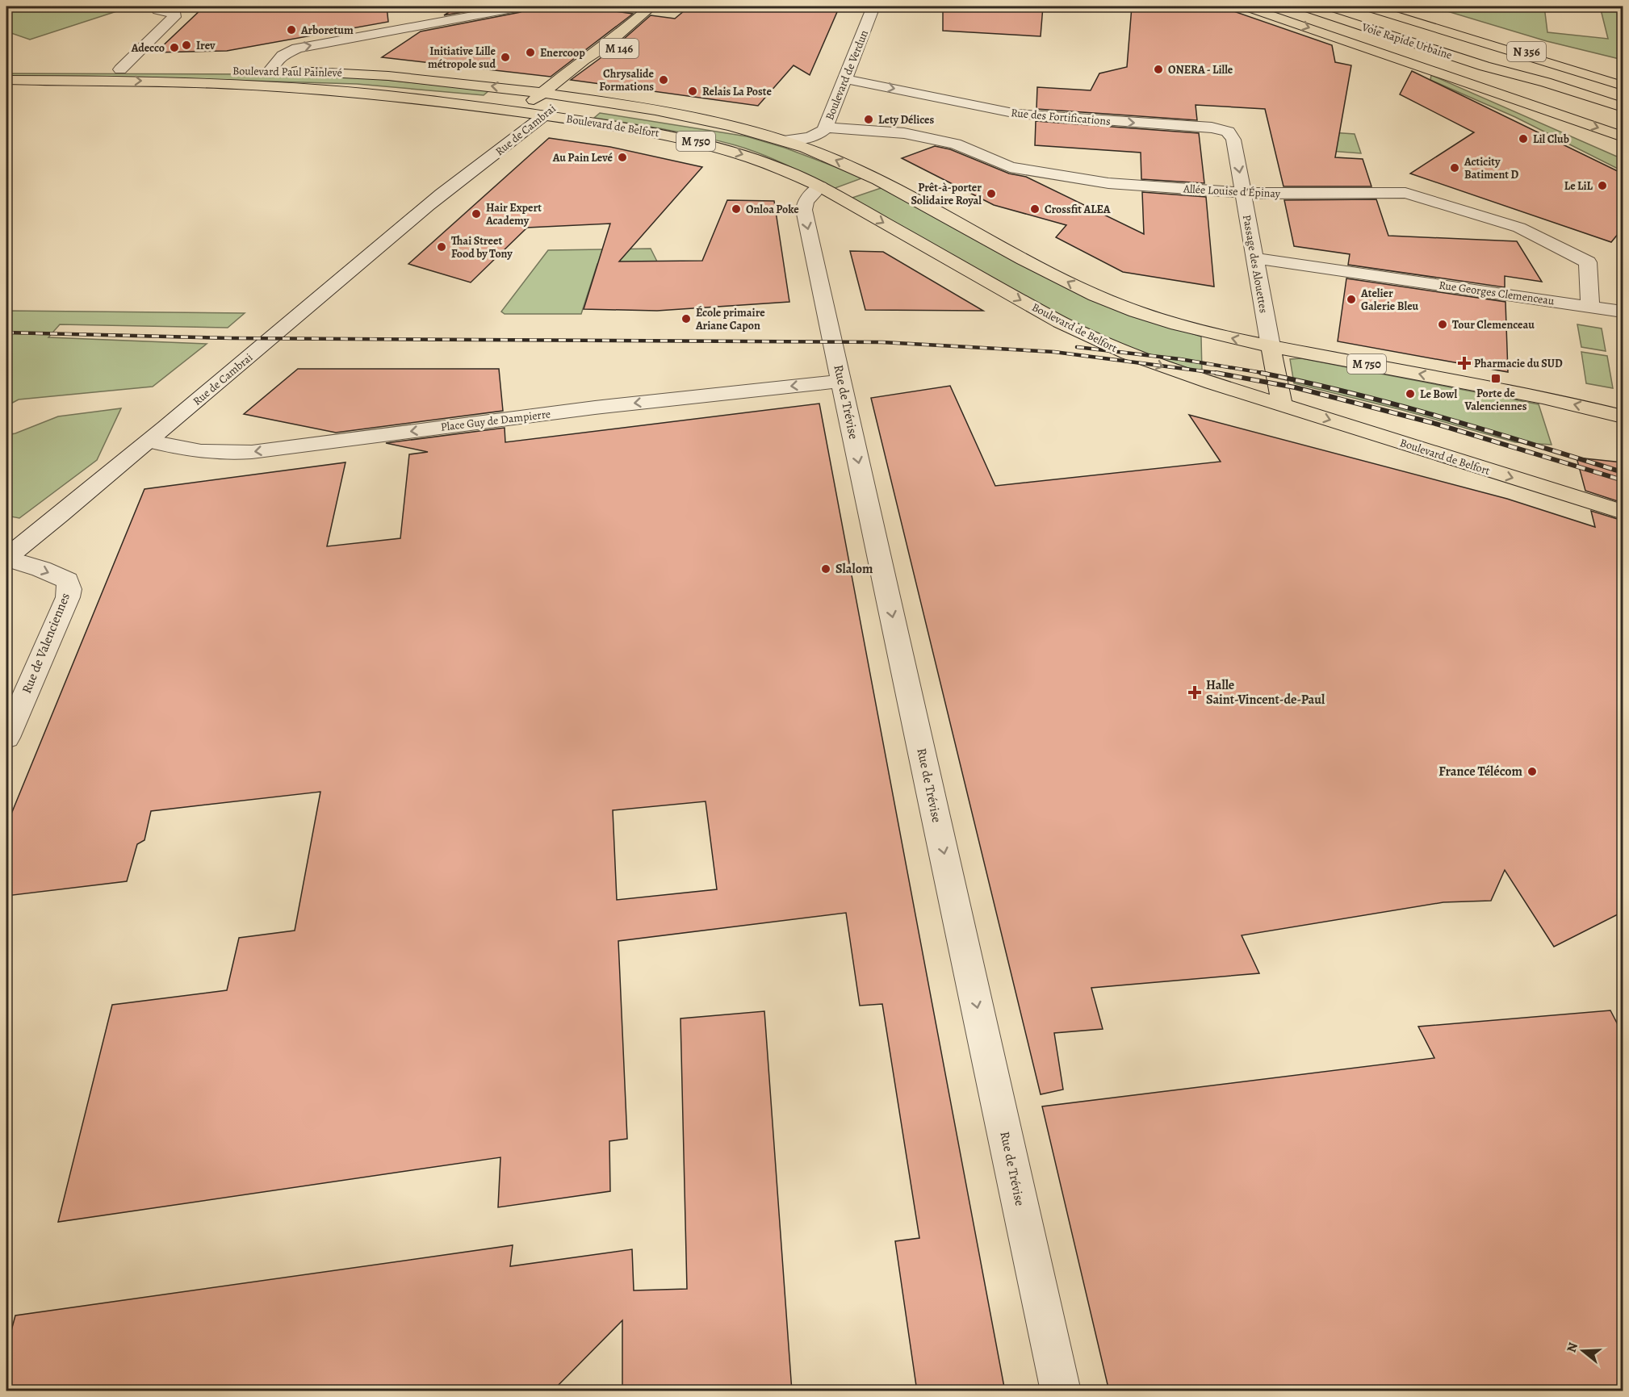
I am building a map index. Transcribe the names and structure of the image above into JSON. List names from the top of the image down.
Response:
{
  "streets": {
    "main road": [
      "Voie Rapide Urbaine",
      "M 146",
      "N 356",
      "Boulevard Paul Painlevé",
      "Boulevard de Belfort",
      "Rue de Cambrai",
      "M 750",
      "Passage des Alouettes"
    ],
    "street": [
      "Boulevard de Verdun",
      "Rue des Fortifications",
      "Allée Louise d'Épinay",
      "Rue Georges Clemenceau",
      "Rue de Trévise",
      "Place Guy de Dampierre",
      "Rue de Valenciennes"
    ]
  },
  "crossings": [
    ["Voie Rapide Urbaine", "N 356"],
    ["M 146", "Boulevard Paul Painlevé"],
    ["M 146", "Rue de Cambrai"],
    ["Boulevard Paul Painlevé", "Boulevard de Belfort"],
    ["Boulevard Paul Painlevé", "Rue de Cambrai"],
    ["Boulevard Paul Painlevé", "M 750"],
    ["Boulevard de Verdun", "Rue des Fortifications"],
    ["Boulevard de Verdun", "Boulevard de Belfort"],
    ["Boulevard de Verdun", "M 750"],
    ["Boulevard de Verdun", "Allée Louise d'Épinay"],
    ["Rue des Fortifications", "Passage des Alouettes"],
    ["Boulevard de Belfort", "Rue de Cambrai"],
    ["Boulevard de Belfort", "M 750"],
    ["Boulevard de Belfort", "Passage des Alouettes"],
    ["Boulevard de Belfort", "Rue de Trévise"],
    ["Rue de Cambrai", "M 750"],
    ["Rue de Cambrai", "Place Guy de Dampierre"],
    ["Rue de Cambrai", "Rue de Valenciennes"],
    ["Allée Louise d'Épinay", "Passage des Alouettes"],
    ["Allée Louise d'Épinay", "Rue Georges Clemenceau"],
    ["Passage des Alouettes", "Rue Georges Clemenceau"],
    ["Rue de Trévise", "Place Guy de Dampierre"]
  ],
  "one_way": ["Rue des Fortifications", "Rue de Trévise", "Place Guy de Dampierre"],
  "places": {
    "other": [
      "Arboretum",
      "Irev",
      "Adecco",
      "Enercoop",
      "Initiative Lille métropole sud",
      "ONERA - Lille",
      "Chrysalide Formations",
      "Relais La Poste",
      "Lety Délices",
      "Lil Club",
      "Au Pain Levé",
      "Acticity Batiment D",
      "Le LiL",
      "Prêt-à-porter Solidaire Royal",
      "Onloa Poke",
      "Crossfit ALEA",
      "Hair Expert Academy",
      "Thai Street Food by Tony",
      "Atelier Galerie Bleu",
      "École primaire Ariane Capon",
      "Tour Clemenceau",
      "Le Bowl",
      "Slalom",
      "France Télécom"
    ],
    "health": ["Pharmacie du SUD", "Halle Saint-Vincent-de-Paul"],
    "transit": ["Porte de Valenciennes"]
  },
  "north": "left"
}
